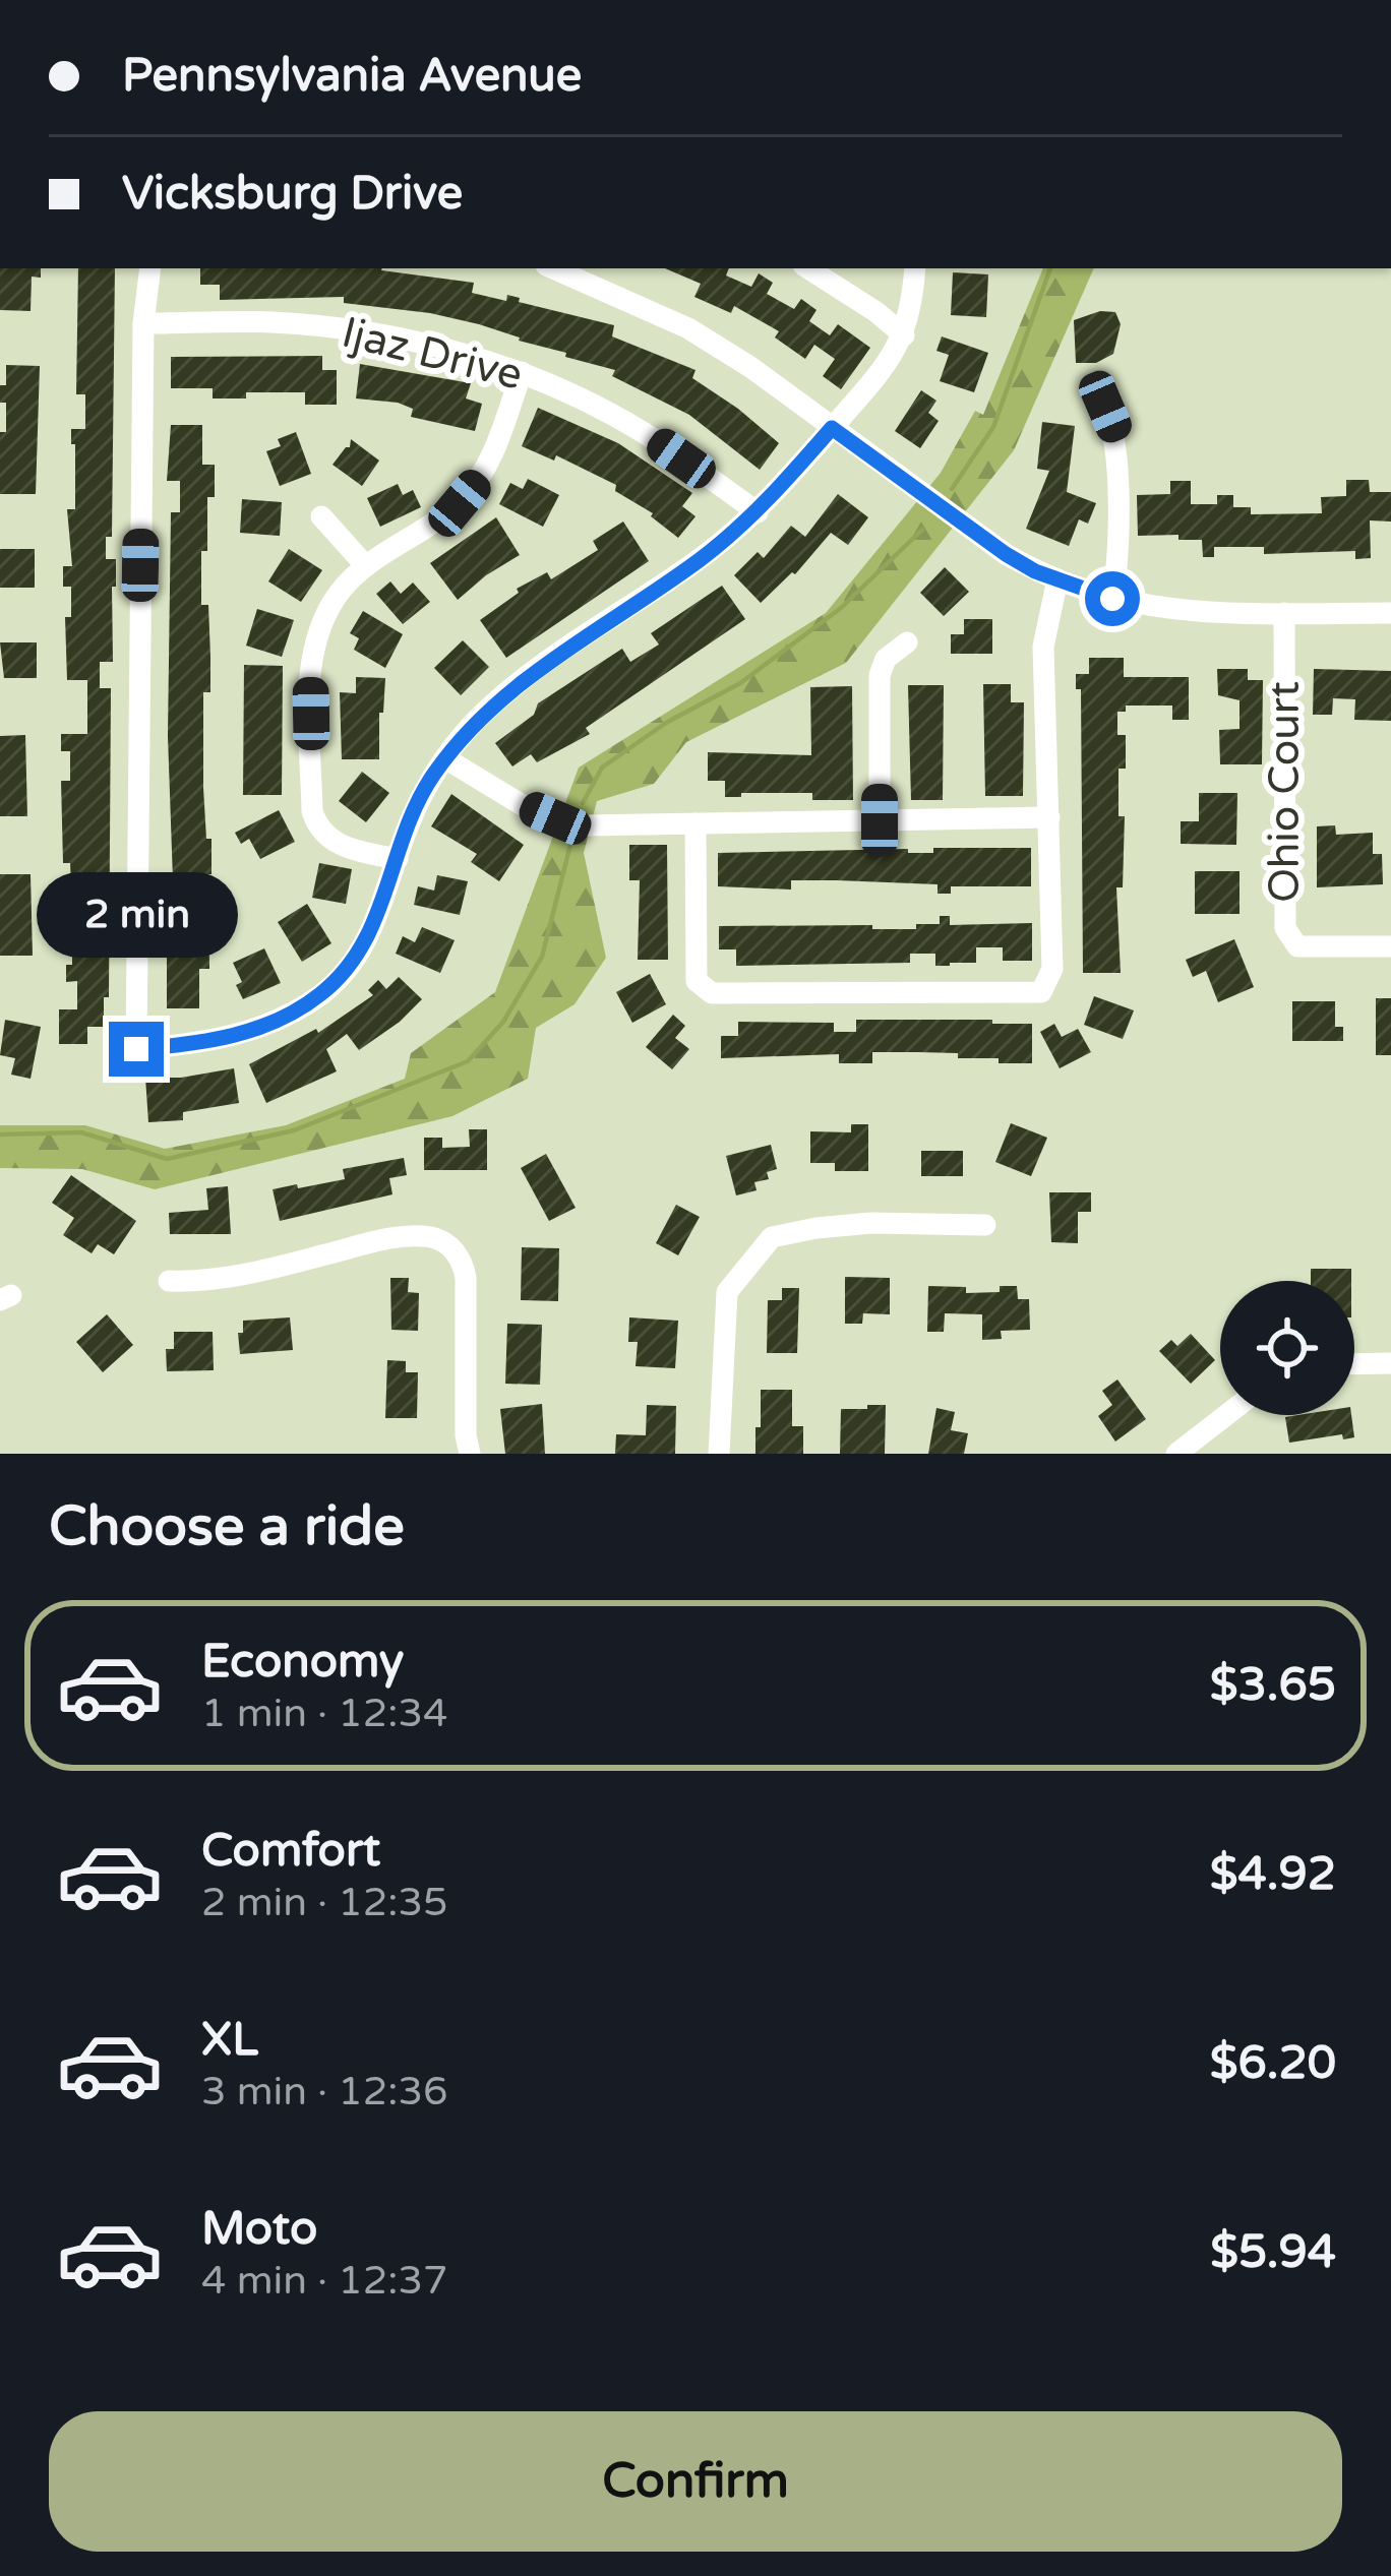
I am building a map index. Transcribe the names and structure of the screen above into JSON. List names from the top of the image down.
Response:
{
  "streets": {
    "street": ["Ijaz Drive", "Ohio Court"]
  },
  "page": {
    "banner": ["Pennsylvania Avenue", "Vicksburg Drive"],
    "bubble": "2 min",
    "heading": "Choose a ride",
    "list": [
      {
        "name": "Economy",
        "note": "1 min · 12:34",
        "value": "$3.65"
      },
      {
        "name": "Comfort",
        "note": "2 min · 12:35",
        "value": "$4.92"
      },
      {
        "name": "XL",
        "note": "3 min · 12:36",
        "value": "$6.20"
      },
      {
        "name": "Moto",
        "note": "4 min · 12:37",
        "value": "$5.94"
      }
    ],
    "buttons": "Confirm"
  }
}
